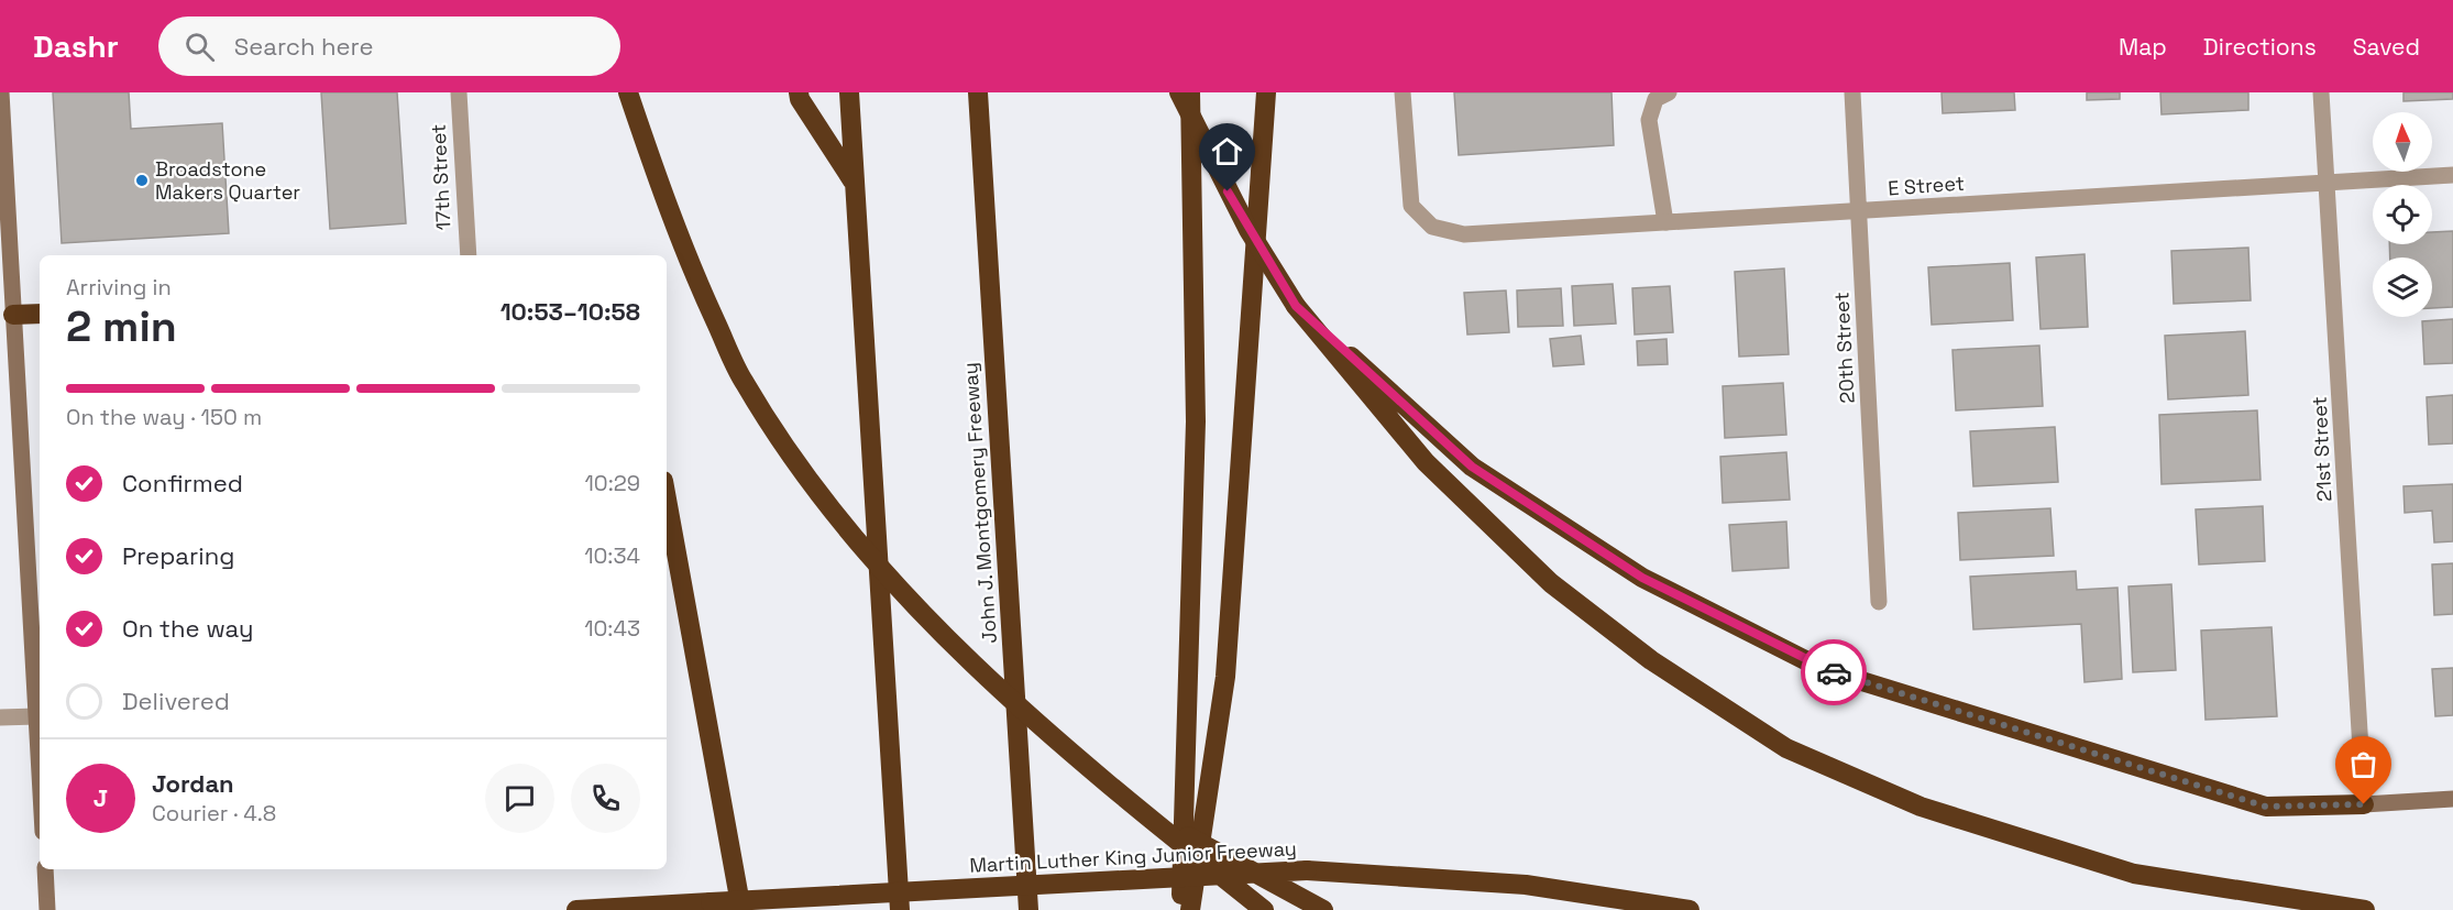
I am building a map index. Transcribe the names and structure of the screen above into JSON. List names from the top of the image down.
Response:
{
  "streets": {
    "highway": ["John J. Montgomery Freeway", "Martin Luther King Junior Freeway"],
    "street": [
      "17th Street",
      "E Street",
      "20th Street",
      "21st Street"
    ]
  },
  "crossings": [
    ["E Street", "20th Street"],
    ["E Street", "21st Street"]
  ],
  "places": ["Broadstone Makers Quarter"],
  "north": "top",
  "page": {
    "header": "Dashr",
    "search": "Search here",
    "nav": ["Map", "Directions", "Saved"],
    "heading": ["2 min", "Arriving in", "10:53–10:58"],
    "panel": ["Jordan", "Courier · 4.8"],
    "bar": "On the way · 150 m",
    "list": [
      ["Confirmed", "10:29"],
      ["Preparing", "10:34"],
      ["On the way", "10:43"],
      "Delivered"
    ],
    "round": "J"
  }
}
